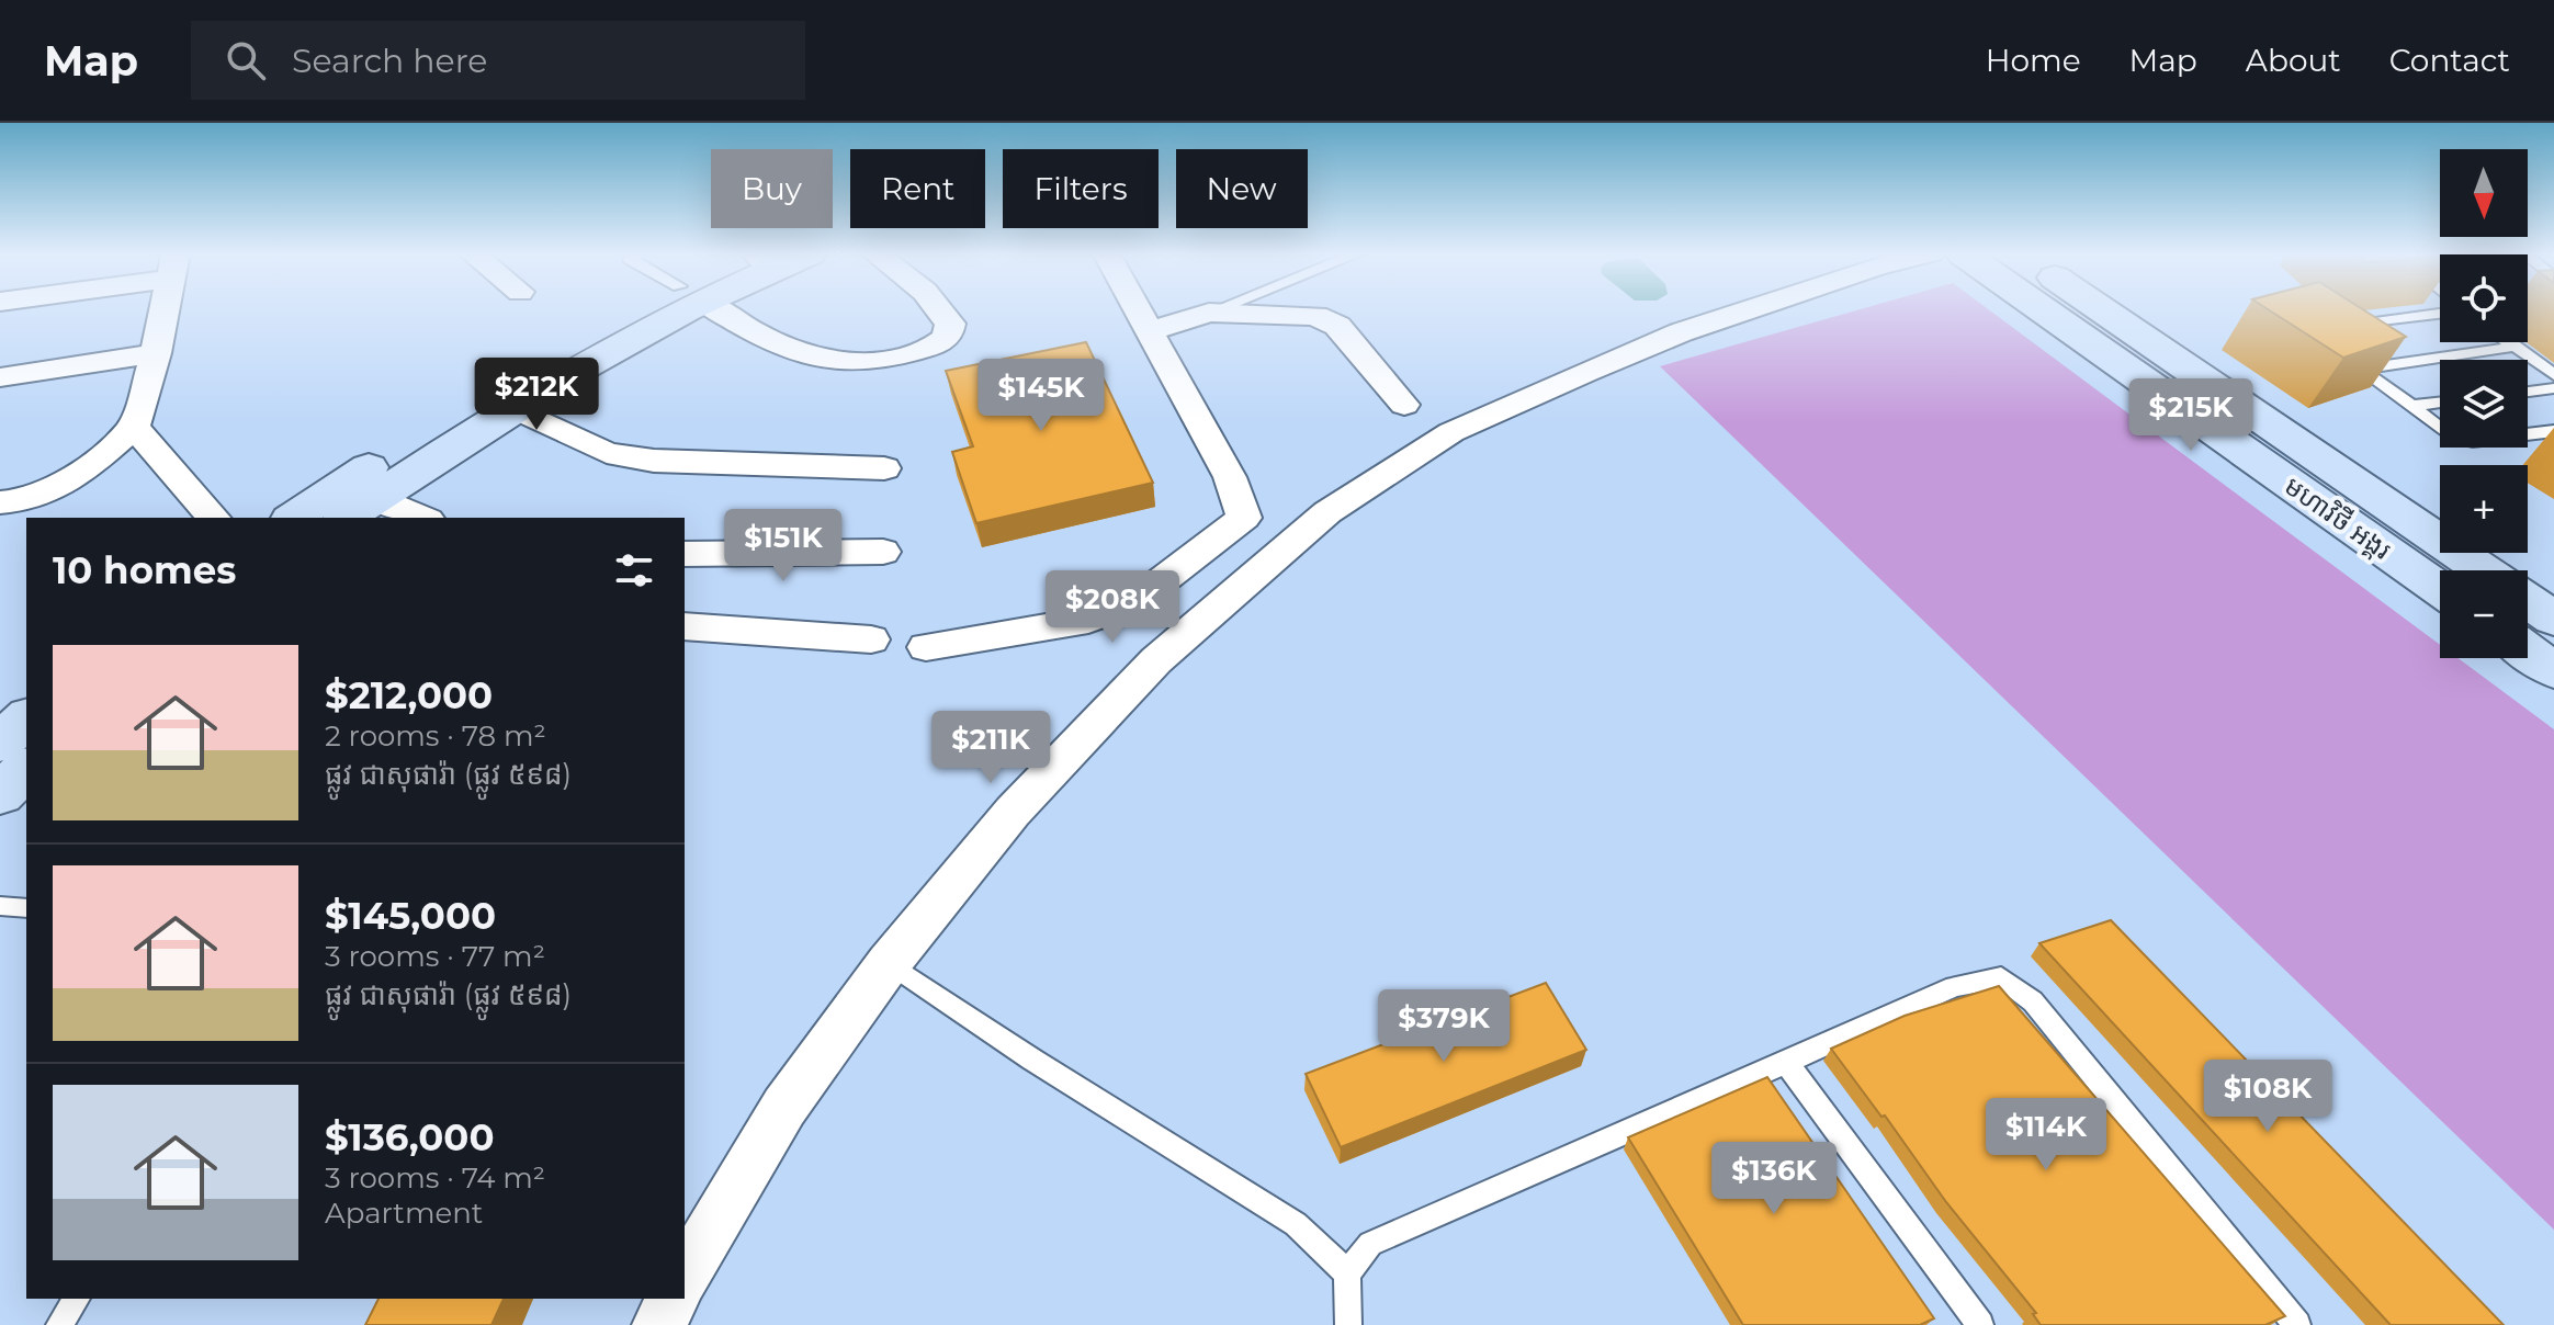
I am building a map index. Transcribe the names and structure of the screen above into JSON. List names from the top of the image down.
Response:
{
  "streets": {
    "main road": ["មហាវិថី អង្គរ"]
  },
  "north": "bottom",
  "page": {
    "header": "Map",
    "search": "Search here",
    "nav": [
      "Home",
      "Map",
      "About",
      "Contact"
    ],
    "map_buttons": ["+", "−"],
    "chip": [
      "Buy",
      "Rent",
      "Filters",
      "New"
    ],
    "price": [
      "$212K",
      "$145K",
      "$215K",
      "$151K",
      "$208K",
      "$211K",
      "$379K",
      "$108K",
      "$114K",
      "$136K"
    ],
    "heading": "10 homes",
    "list": [
      {
        "name": "$212,000",
        "note": "2 rooms · 78 m² · ផ្លូវ ជាសុផារ៉ា (ផ្លូវ ៥៩៨)"
      },
      {
        "name": "$145,000",
        "note": "3 rooms · 77 m² · ផ្លូវ ជាសុផារ៉ា (ផ្លូវ ៥៩៨)"
      },
      {
        "name": "$136,000",
        "note": "3 rooms · 74 m² · Apartment"
      }
    ]
  }
}
